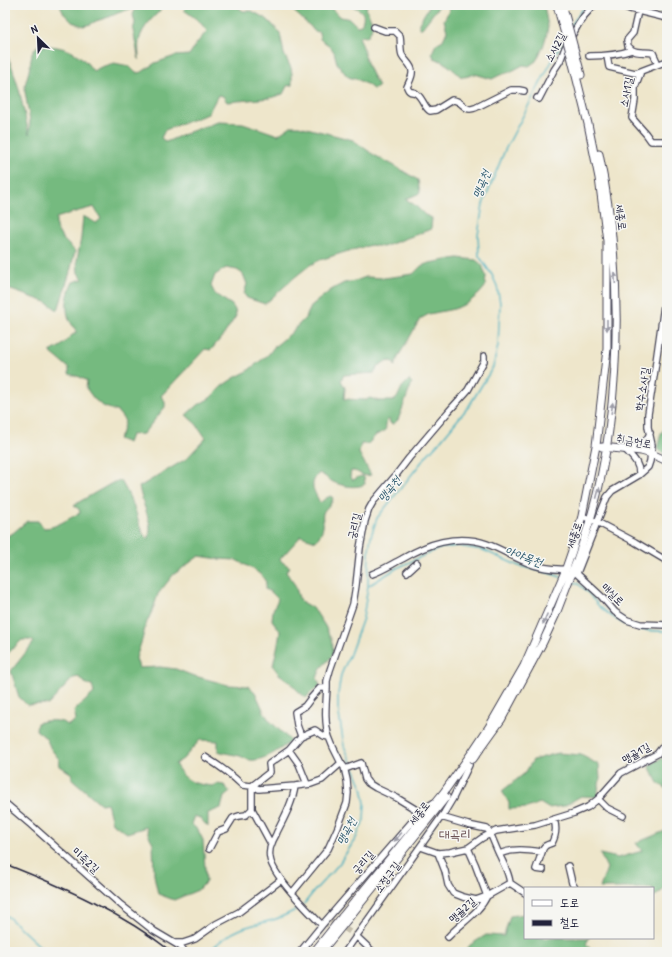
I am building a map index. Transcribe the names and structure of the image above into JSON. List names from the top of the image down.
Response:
{
  "streets": {
    "main road": ["세종로", "취금헌로"],
    "street": [
      "소사2길",
      "소사1길",
      "학수소사길",
      "궁리길",
      "매실로",
      "맹골1길",
      "미죽2길",
      "소정구길",
      "맹골2길"
    ]
  },
  "crossings": [
    ["세종로", "취금헌로"],
    ["세종로", "궁리길"],
    ["세종로", "매실로"],
    ["세종로", "소정구길"],
    ["학수소사길", "취금헌로"],
    ["맹골1길", "맹골2길"]
  ],
  "districts": ["대곡리"],
  "water": ["맹곡천", "아야목천"],
  "legend": ["도로", "철도"],
  "north": "top left"
}
